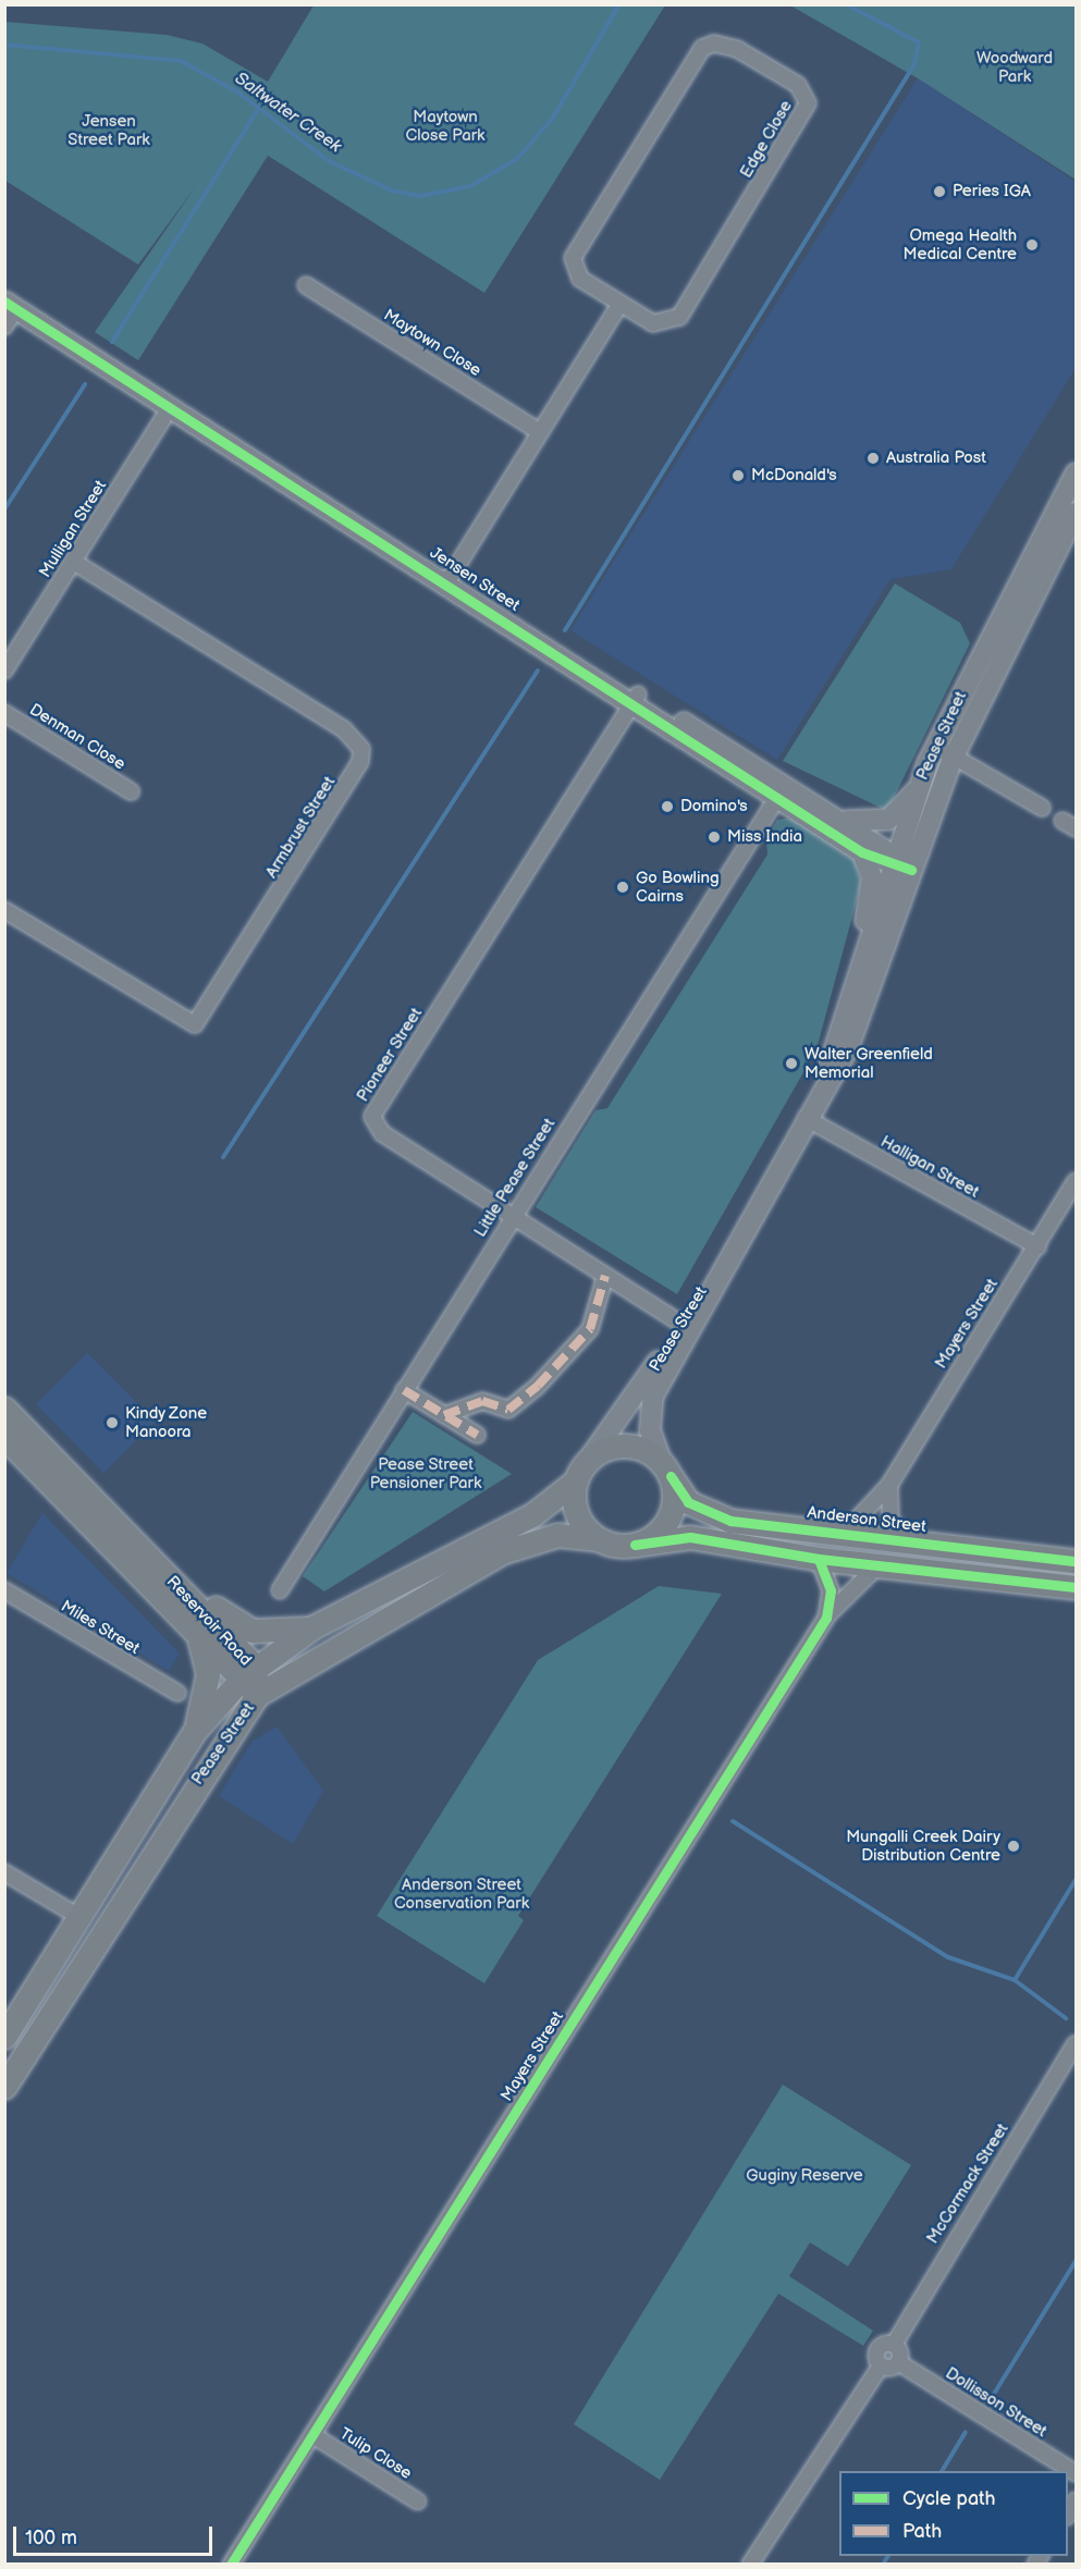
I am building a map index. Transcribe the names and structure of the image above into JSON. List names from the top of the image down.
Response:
{
  "streets": {
    "main road": ["Pease Street", "Anderson Street", "Reservoir Road"],
    "street": [
      "Edge Close",
      "Maytown Close",
      "Mulligan Street",
      "Jensen Street",
      "Denman Close",
      "Armbrust Street",
      "Pioneer Street",
      "Halligan Street",
      "Little Pease Street",
      "Mayers Street",
      "Miles Street",
      "McCormack Street",
      "Dollisson Street",
      "Tulip Close"
    ]
  },
  "crossings": [
    ["Mulligan Street", "Jensen Street"],
    ["Mulligan Street", "Armbrust Street"],
    ["Jensen Street", "Pease Street"],
    ["Jensen Street", "Pioneer Street"],
    ["Jensen Street", "Little Pease Street"],
    ["Pease Street", "Pioneer Street"],
    ["Pease Street", "Halligan Street"],
    ["Pease Street", "Anderson Street"],
    ["Pease Street", "Reservoir Road"],
    ["Pioneer Street", "Little Pease Street"],
    ["Halligan Street", "Mayers Street"],
    ["Mayers Street", "Anderson Street"],
    ["Mayers Street", "Tulip Close"]
  ],
  "water": ["Saltwater Creek"],
  "parks": [
    "Woodward Park",
    "Maytown Close Park",
    "Jensen Street Park",
    "Pease Street Pensioner Park",
    "Anderson Street Conservation Park",
    "Guginy Reserve"
  ],
  "places": [
    "Peries IGA",
    "Omega Health Medical Centre",
    "Australia Post",
    "McDonald's",
    "Domino's",
    "Miss India",
    "Go Bowling Cairns",
    "Walter Greenfield Memorial",
    "Kindy Zone Manoora",
    "Mungalli Creek Dairy Distribution Centre"
  ],
  "legend": ["Cycle path", "Path"],
  "scale_bar": "100 m"
}
